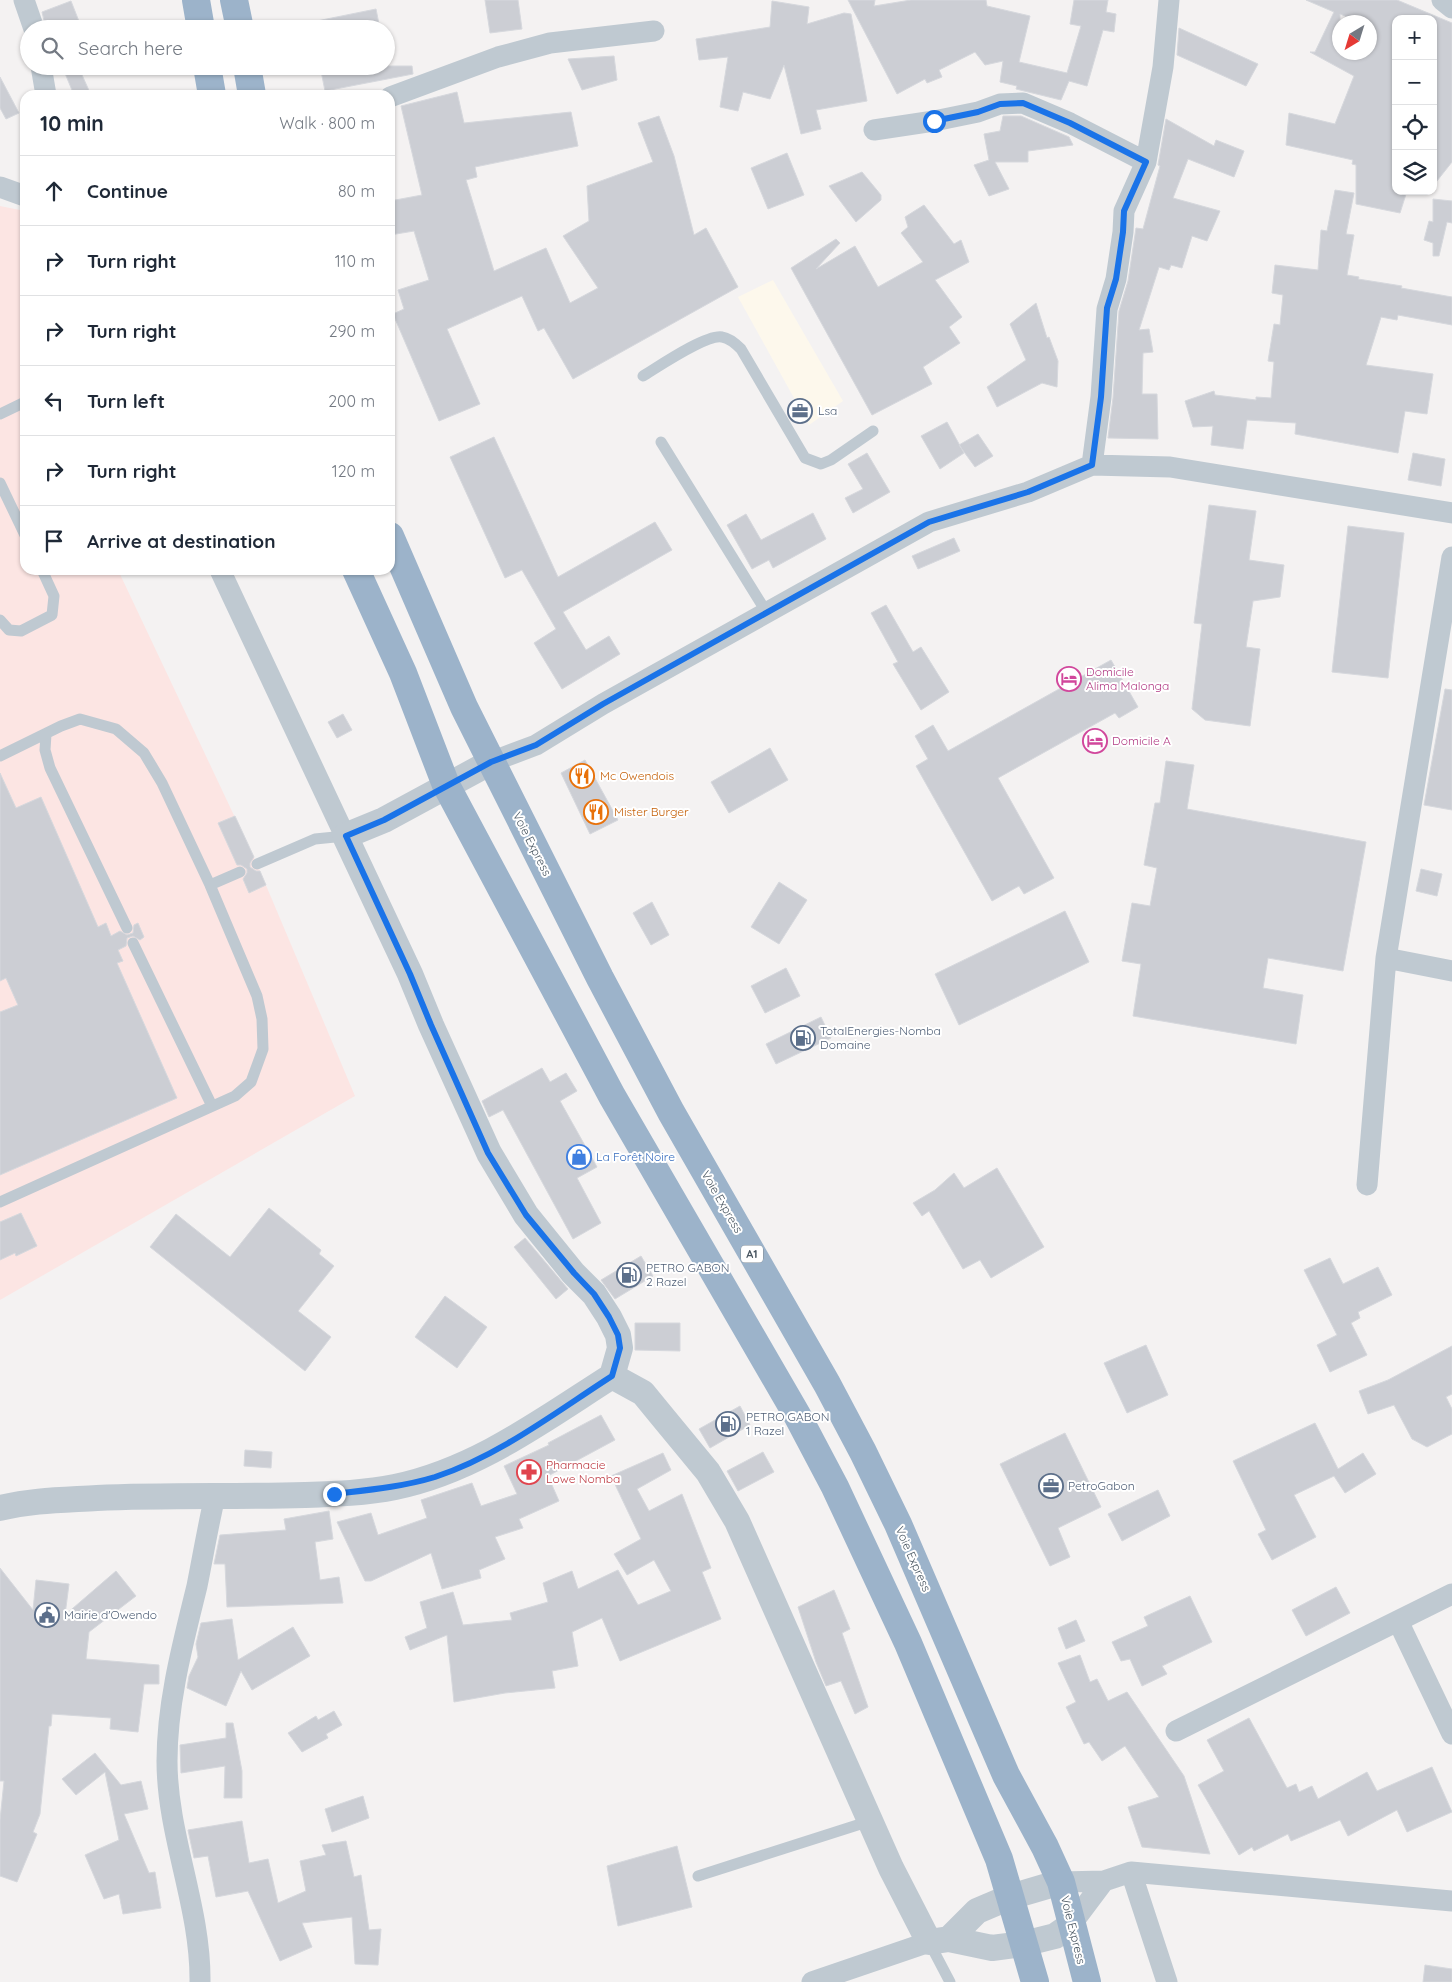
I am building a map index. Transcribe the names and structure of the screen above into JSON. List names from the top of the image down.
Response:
{
  "streets": {
    "highway": ["Voie Express", "A1"]
  },
  "places": {
    "office": ["Lsa", "PetroGabon"],
    "hotel": ["Domicile Alima Malonga", "Domicile A"],
    "restaurant": ["Mc Owendois", "Mister Burger"],
    "fuel station": ["TotalEnergies-Nomba Domaine", "PETRO GABON 2 Razel", "PETRO GABON 1 Razel"],
    "shop": ["La Forêt Noire"],
    "pharmacy": ["Pharmacie Lowe Nomba"],
    "public building": ["Mairie d'Owendo"]
  },
  "north": "bottom left",
  "page": {
    "map_buttons": ["+", "−"],
    "search": "Search here",
    "heading": ["10 min", "Walk · 800 m"],
    "list": [
      ["Continue", "80 m"],
      ["Turn right", "110 m"],
      ["Turn right", "290 m"],
      ["Turn left", "200 m"],
      ["Turn right", "120 m"],
      "Arrive at destination"
    ]
  }
}
